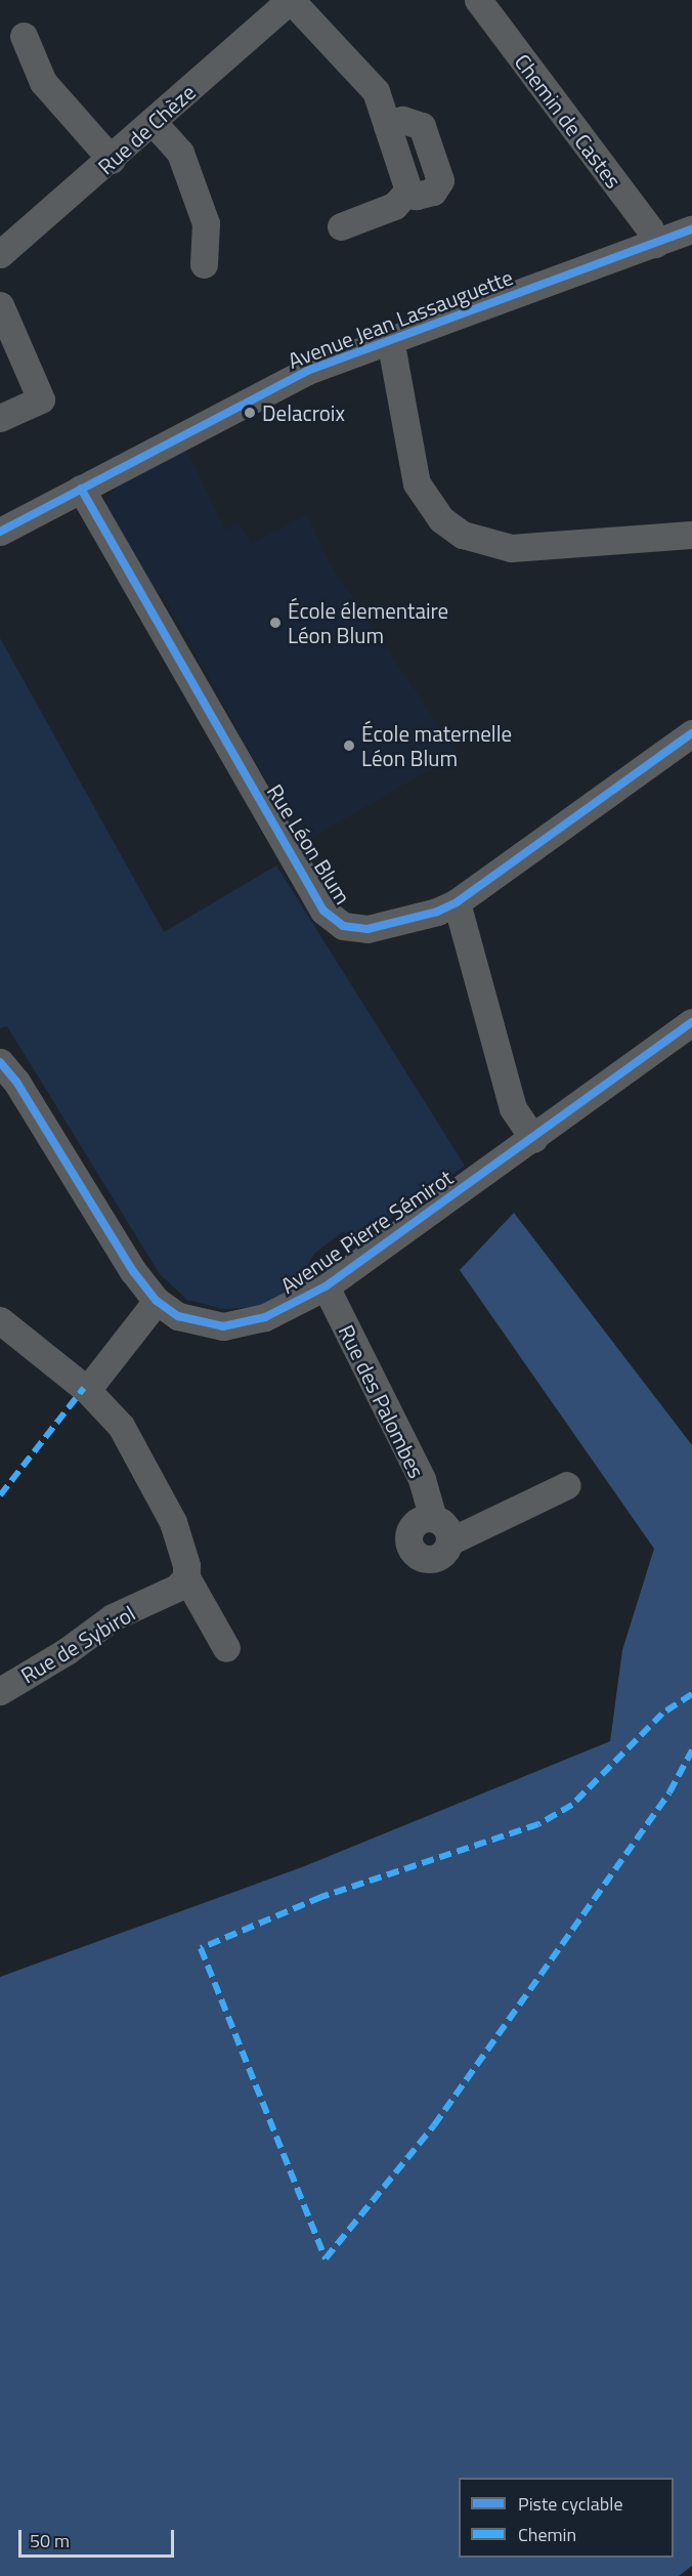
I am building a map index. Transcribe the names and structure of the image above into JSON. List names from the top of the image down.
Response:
{
  "streets": {
    "street": [
      "Chemin de Castes",
      "Rue de Chèze",
      "Avenue Jean Lassauguette",
      "Rue Léon Blum",
      "Avenue Pierre Sémirot",
      "Rue des Palombes",
      "Rue de Sybirol"
    ]
  },
  "crossings": [
    ["Chemin de Castes", "Avenue Jean Lassauguette"],
    ["Avenue Jean Lassauguette", "Rue Léon Blum"],
    ["Avenue Pierre Sémirot", "Rue des Palombes"]
  ],
  "places": ["Delacroix", "École élementaire Léon Blum", "École maternelle Léon Blum"],
  "legend": ["Piste cyclable", "Chemin"],
  "scale_bar": "50 m"
}
